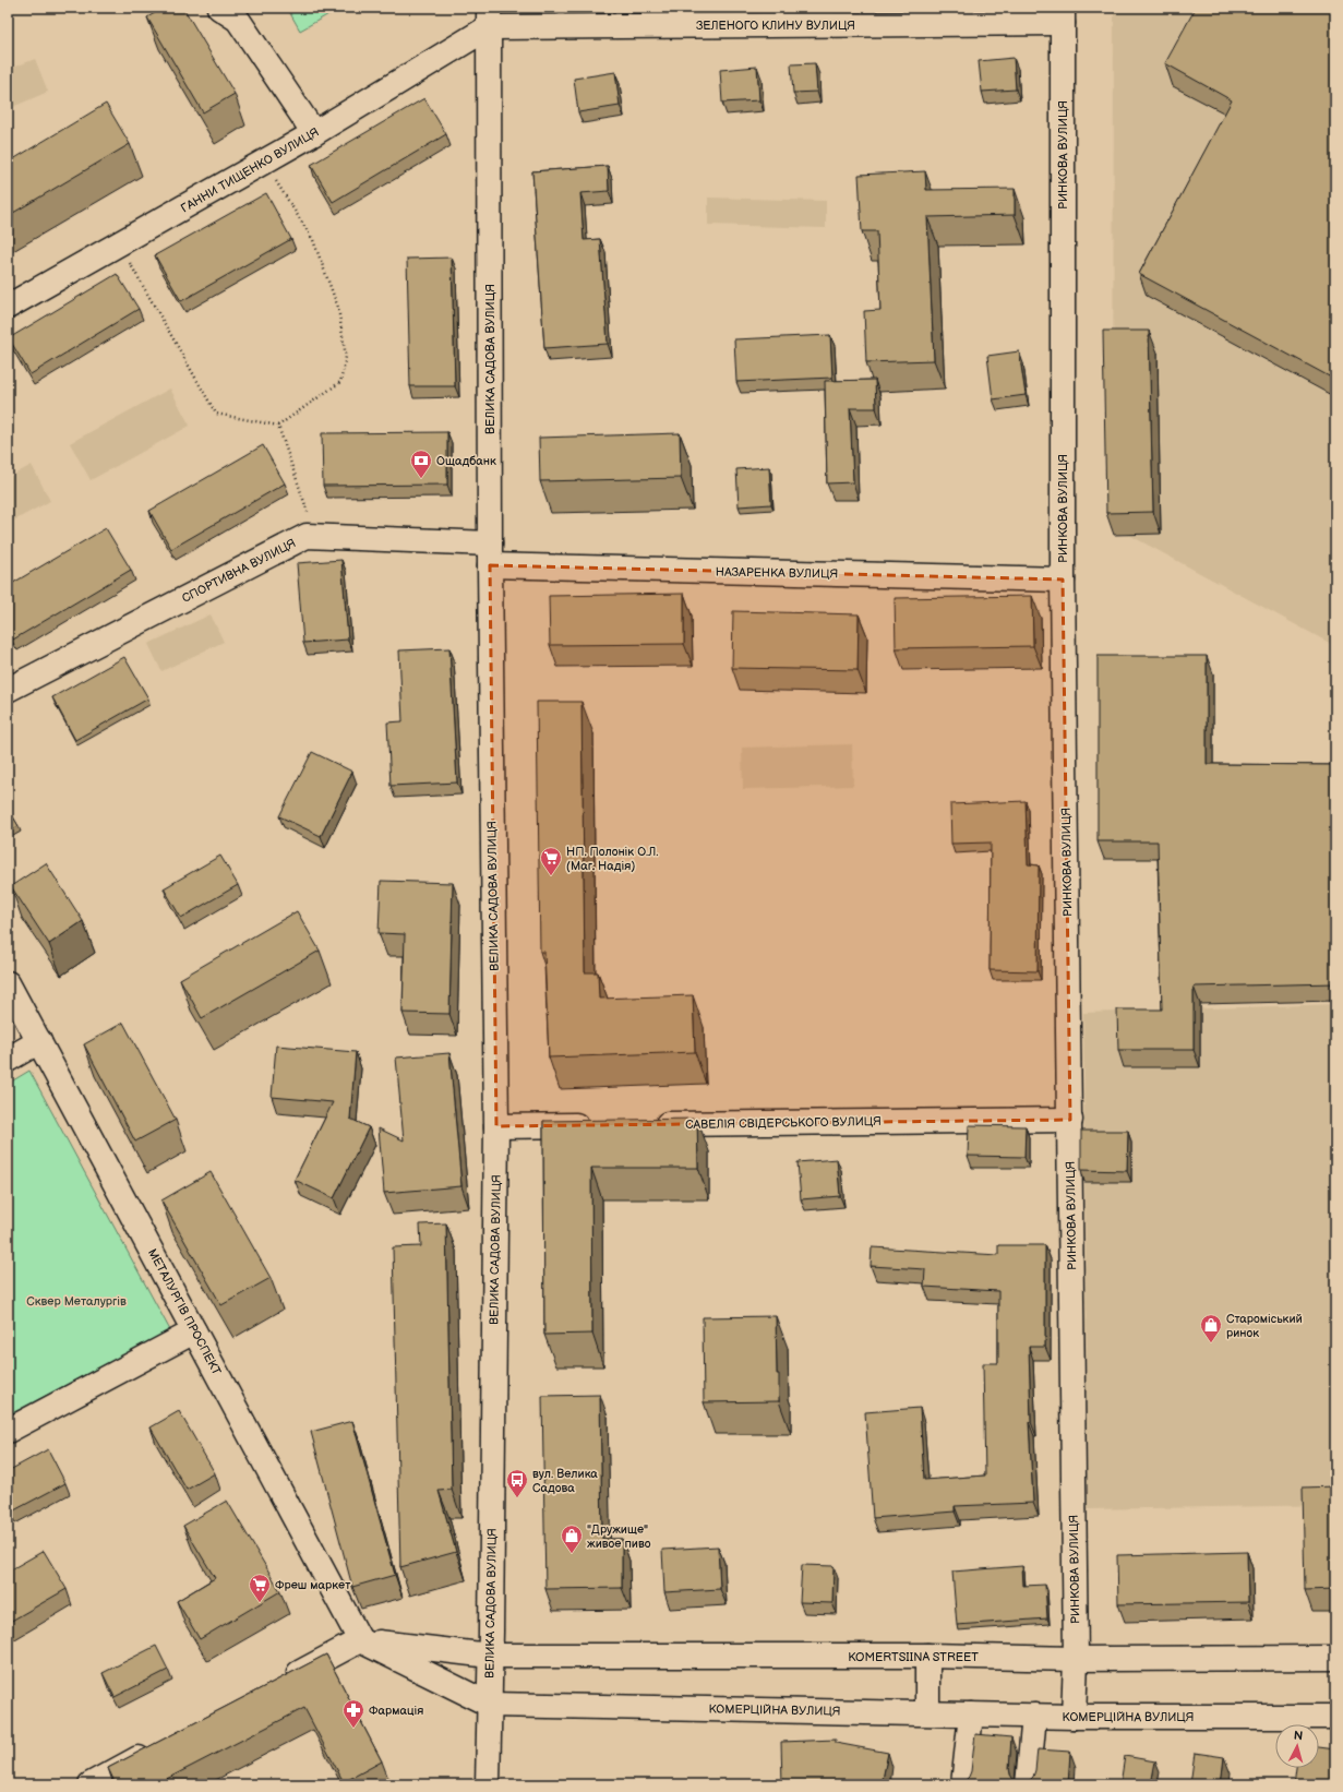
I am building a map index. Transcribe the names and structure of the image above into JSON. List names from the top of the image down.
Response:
{
  "streets": {
    "street": [
      "ЗЕЛЕНОГО КЛИНУ ВУЛИЦЯ",
      "РИНКОВА ВУЛИЦЯ",
      "ГАННИ ТИЩЕНКО ВУЛИЦЯ",
      "ВЕЛИКА САДОВА ВУЛИЦЯ",
      "СПОРТИВНА ВУЛИЦЯ",
      "НАЗАРЕНКА ВУЛИЦЯ",
      "САВЕЛІЯ СВІДЕРСЬКОГО ВУЛИЦЯ",
      "МЕТАЛУРГІВ ПРОСПЕКТ",
      "KOMERTSIINA STREET",
      "КОМЕРЦІЙНА ВУЛИЦЯ"
    ]
  },
  "crossings": [
    ["ЗЕЛЕНОГО КЛИНУ ВУЛИЦЯ", "РИНКОВА ВУЛИЦЯ"],
    ["ЗЕЛЕНОГО КЛИНУ ВУЛИЦЯ", "ГАННИ ТИЩЕНКО ВУЛИЦЯ"],
    ["ЗЕЛЕНОГО КЛИНУ ВУЛИЦЯ", "ВЕЛИКА САДОВА ВУЛИЦЯ"],
    ["РИНКОВА ВУЛИЦЯ", "НАЗАРЕНКА ВУЛИЦЯ"],
    ["РИНКОВА ВУЛИЦЯ", "САВЕЛІЯ СВІДЕРСЬКОГО ВУЛИЦЯ"],
    ["РИНКОВА ВУЛИЦЯ", "KOMERTSIINA STREET"],
    ["РИНКОВА ВУЛИЦЯ", "КОМЕРЦІЙНА ВУЛИЦЯ"],
    ["ГАННИ ТИЩЕНКО ВУЛИЦЯ", "ВЕЛИКА САДОВА ВУЛИЦЯ"],
    ["ВЕЛИКА САДОВА ВУЛИЦЯ", "СПОРТИВНА ВУЛИЦЯ"],
    ["ВЕЛИКА САДОВА ВУЛИЦЯ", "НАЗАРЕНКА ВУЛИЦЯ"],
    ["ВЕЛИКА САДОВА ВУЛИЦЯ", "KOMERTSIINA STREET"],
    ["ВЕЛИКА САДОВА ВУЛИЦЯ", "КОМЕРЦІЙНА ВУЛИЦЯ"],
    ["СПОРТИВНА ВУЛИЦЯ", "НАЗАРЕНКА ВУЛИЦЯ"],
    ["МЕТАЛУРГІВ ПРОСПЕКТ", "КОМЕРЦІЙНА ВУЛИЦЯ"]
  ],
  "parks": ["Сквер Металургів"],
  "places": {
    "bank": ["Ощадбанк"],
    "supermarket": ["НП. Полонік О.Л. (Маг. Надія)", "Фреш маркет"],
    "shop": ["Староміський ринок", "\"Дружище\" живое пиво"],
    "bus stop": ["вул. Велика Садова"],
    "pharmacy": ["Фармація"]
  },
  "north": "top"
}
